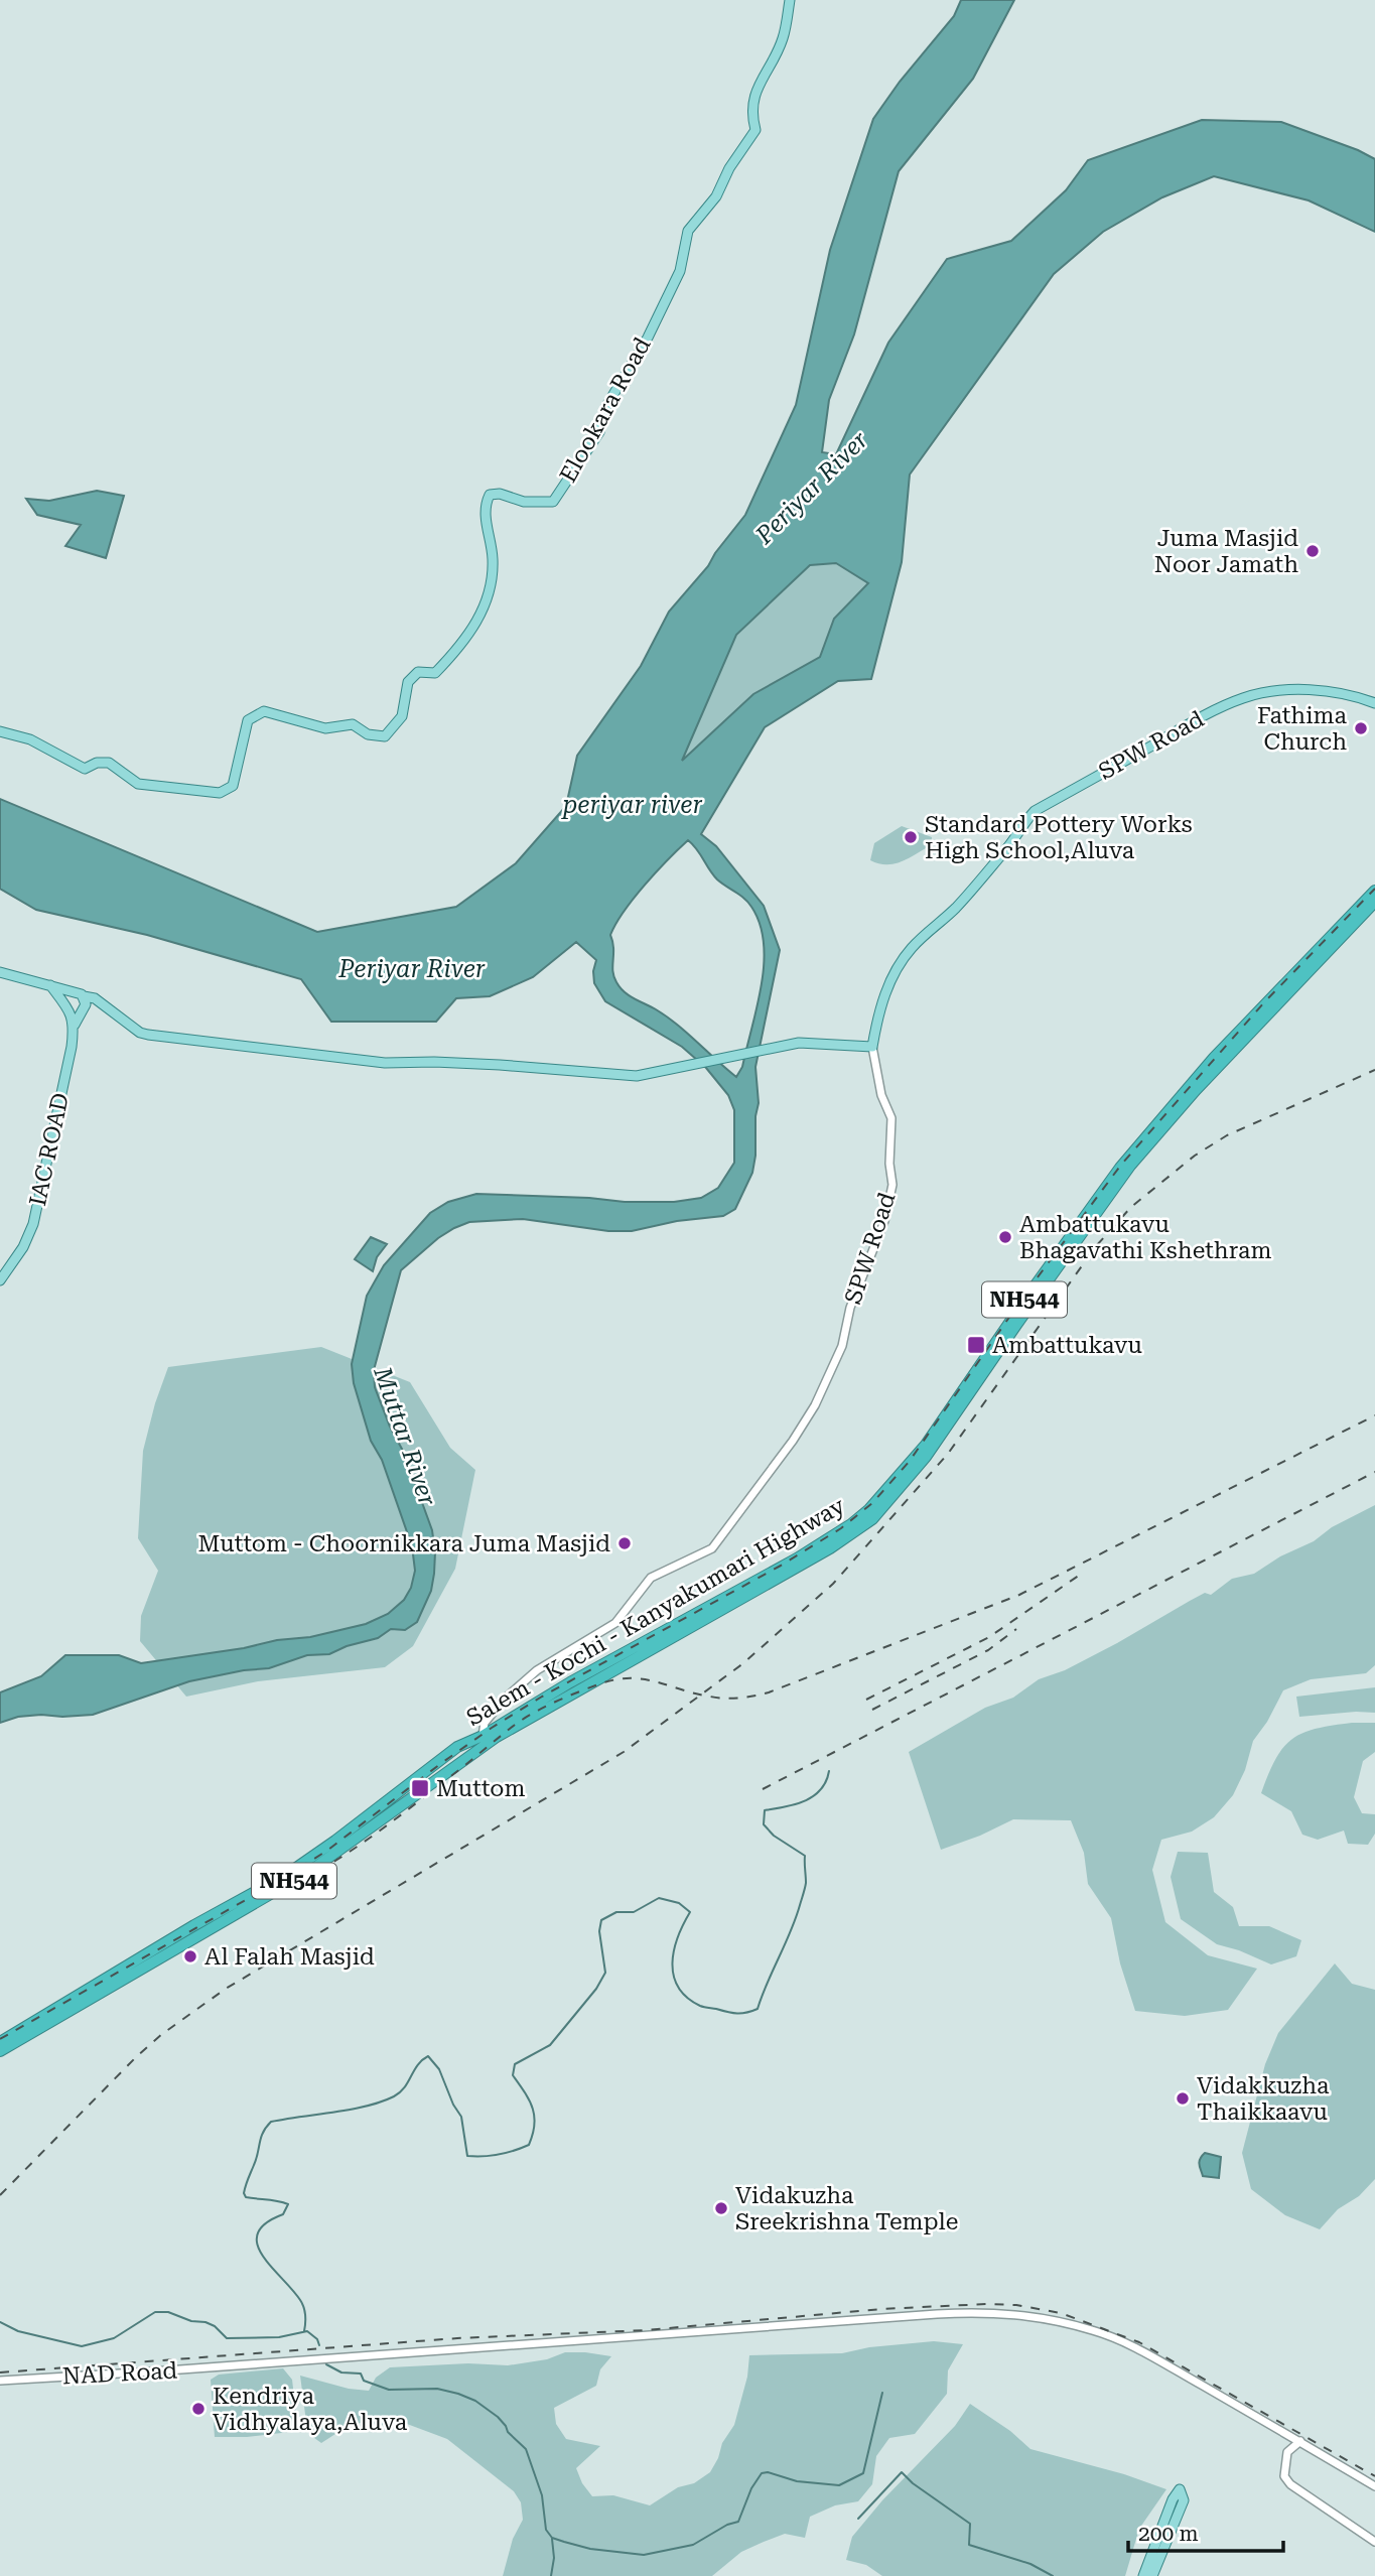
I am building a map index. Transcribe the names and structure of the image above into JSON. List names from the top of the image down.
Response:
{
  "streets": {
    "highway": ["NH544", "Salem - Kochi - Kanyakumari Highway"],
    "main road": ["Elookara Road", "SPW Road", "IAC ROAD"],
    "street": ["NAD Road"]
  },
  "crossings": [
    ["SPW Road", "Salem - Kochi - Kanyakumari Highway"]
  ],
  "water": ["Periyar River", "periyar river", "Muttar River"],
  "places": {
    "other": [
      "Juma Masjid Noor Jamath",
      "Fathima Church",
      "Standard Pottery Works High School,Aluva",
      "Ambattukavu Bhagavathi Kshethram",
      "Muttom - Choornikkara Juma Masjid",
      "Al Falah Masjid",
      "Vidakkuzha Thaikkaavu",
      "Vidakuzha Sreekrishna Temple",
      "Kendriya Vidhyalaya,Aluva"
    ],
    "transit": ["Ambattukavu", "Muttom"]
  },
  "scale_bar": "200 m"
}
